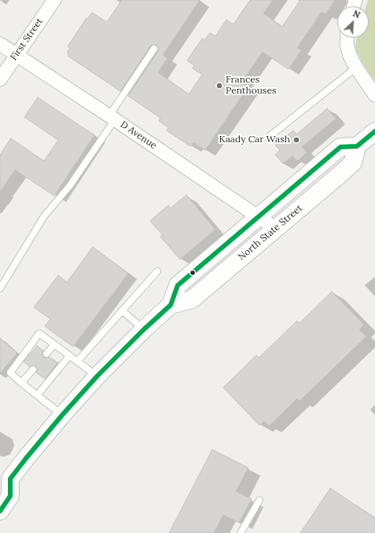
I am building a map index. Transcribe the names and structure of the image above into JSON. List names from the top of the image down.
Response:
{
  "streets": {
    "main road": ["North State Street"],
    "street": ["First Street", "D Avenue"]
  },
  "crossings": [
    ["First Street", "D Avenue"],
    ["D Avenue", "North State Street"]
  ],
  "places": ["Frances Penthouses", "Kaady Car Wash"],
  "north": "top right"
}
